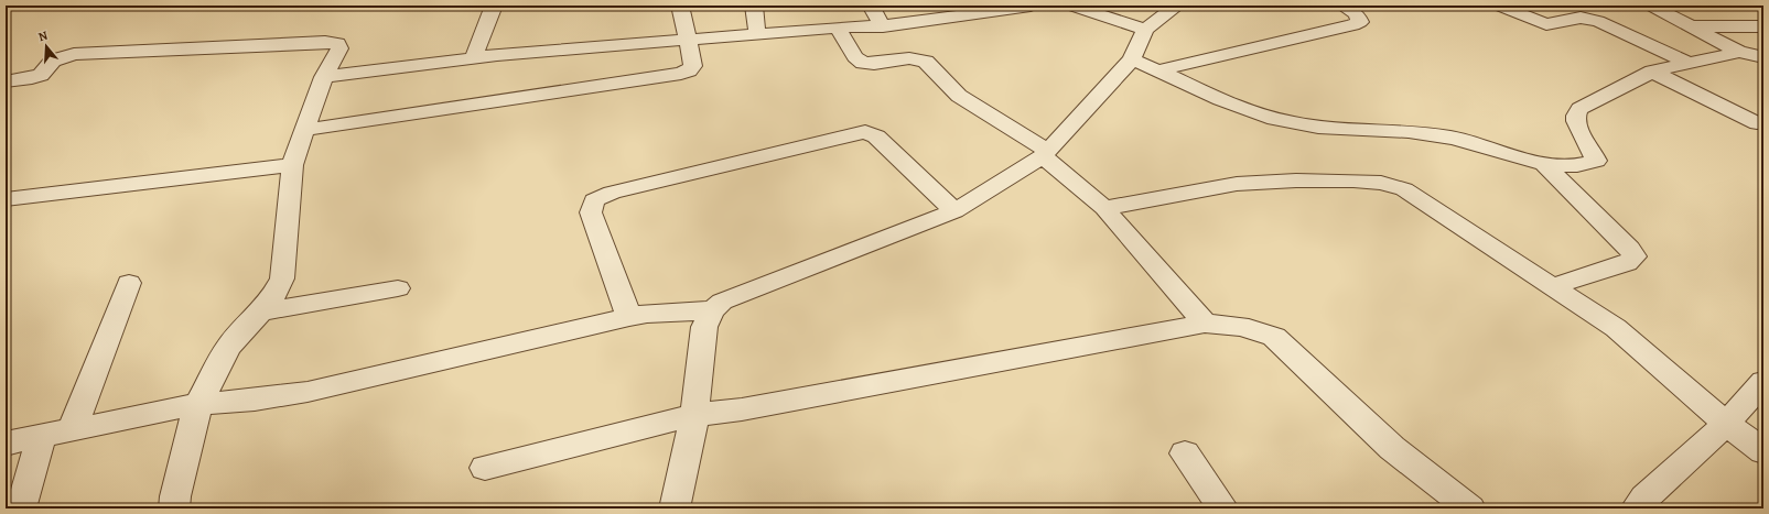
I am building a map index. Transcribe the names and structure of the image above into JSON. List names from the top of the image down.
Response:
{
  "north": "top"
}
